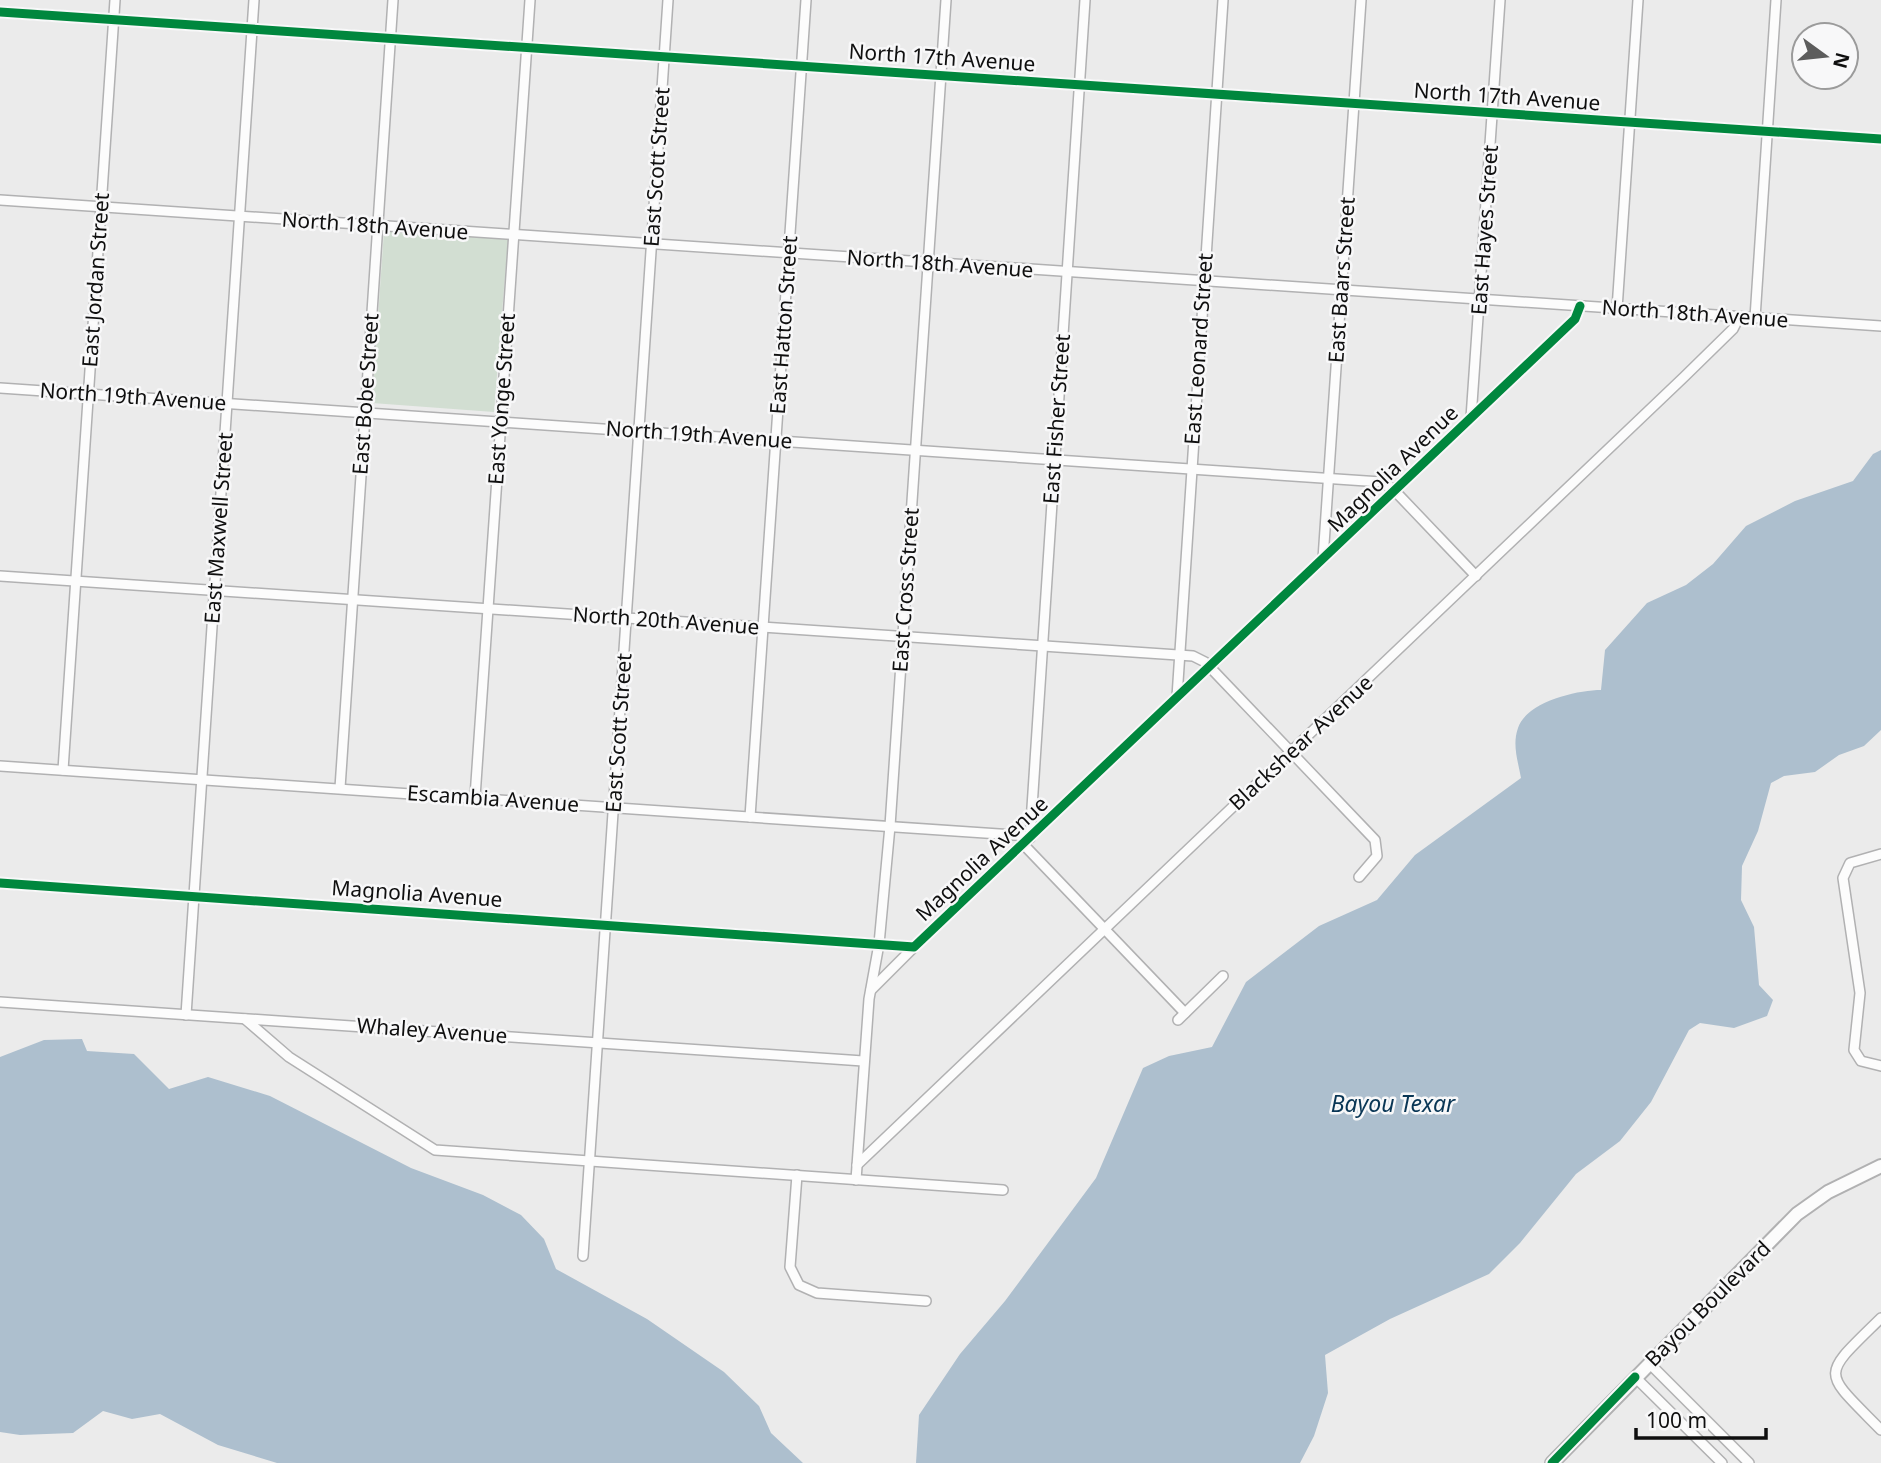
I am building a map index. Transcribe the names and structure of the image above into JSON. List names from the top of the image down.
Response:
{
  "streets": {
    "main road": ["Bayou Boulevard"],
    "street": [
      "North 17th Avenue",
      "East Scott Street",
      "North 18th Avenue",
      "East Hayes Street",
      "East Jordan Street",
      "East Baars Street",
      "East Hatton Street",
      "East Leonard Street",
      "East Bobe Street",
      "North 19th Avenue",
      "East Yonge Street",
      "East Fisher Street",
      "Magnolia Avenue",
      "East Maxwell Street",
      "East Cross Street",
      "North 20th Avenue",
      "Blackshear Avenue",
      "Escambia Avenue",
      "Whaley Avenue"
    ]
  },
  "crossings": [
    ["North 17th Avenue", "East Scott Street"],
    ["North 17th Avenue", "East Hayes Street"],
    ["North 17th Avenue", "East Jordan Street"],
    ["North 17th Avenue", "East Baars Street"],
    ["North 17th Avenue", "East Hatton Street"],
    ["North 17th Avenue", "East Leonard Street"],
    ["North 17th Avenue", "East Bobe Street"],
    ["North 17th Avenue", "East Yonge Street"],
    ["North 17th Avenue", "East Fisher Street"],
    ["North 17th Avenue", "East Maxwell Street"],
    ["North 17th Avenue", "East Cross Street"],
    ["East Scott Street", "North 18th Avenue"],
    ["East Scott Street", "North 19th Avenue"],
    ["East Scott Street", "Magnolia Avenue"],
    ["East Scott Street", "North 20th Avenue"],
    ["East Scott Street", "Escambia Avenue"],
    ["East Scott Street", "Whaley Avenue"],
    ["North 18th Avenue", "East Hayes Street"],
    ["North 18th Avenue", "East Jordan Street"],
    ["North 18th Avenue", "East Baars Street"],
    ["North 18th Avenue", "East Hatton Street"],
    ["North 18th Avenue", "East Leonard Street"],
    ["North 18th Avenue", "East Bobe Street"],
    ["North 18th Avenue", "East Yonge Street"],
    ["North 18th Avenue", "East Fisher Street"],
    ["North 18th Avenue", "Magnolia Avenue"],
    ["North 18th Avenue", "East Maxwell Street"],
    ["North 18th Avenue", "East Cross Street"],
    ["North 18th Avenue", "Blackshear Avenue"],
    ["East Hayes Street", "Magnolia Avenue"],
    ["East Jordan Street", "North 19th Avenue"],
    ["East Jordan Street", "North 20th Avenue"],
    ["East Jordan Street", "Escambia Avenue"],
    ["East Baars Street", "North 19th Avenue"],
    ["East Baars Street", "Magnolia Avenue"],
    ["East Hatton Street", "North 19th Avenue"],
    ["East Hatton Street", "North 20th Avenue"],
    ["East Hatton Street", "Escambia Avenue"],
    ["East Leonard Street", "North 19th Avenue"],
    ["East Leonard Street", "Magnolia Avenue"],
    ["East Leonard Street", "North 20th Avenue"],
    ["East Bobe Street", "North 19th Avenue"],
    ["East Bobe Street", "North 20th Avenue"],
    ["East Bobe Street", "Escambia Avenue"],
    ["North 19th Avenue", "East Yonge Street"],
    ["North 19th Avenue", "East Fisher Street"],
    ["North 19th Avenue", "Magnolia Avenue"],
    ["North 19th Avenue", "East Maxwell Street"],
    ["North 19th Avenue", "East Cross Street"],
    ["East Yonge Street", "North 20th Avenue"],
    ["East Yonge Street", "Escambia Avenue"],
    ["East Fisher Street", "Magnolia Avenue"],
    ["East Fisher Street", "North 20th Avenue"],
    ["East Fisher Street", "Escambia Avenue"],
    ["Magnolia Avenue", "East Maxwell Street"],
    ["Magnolia Avenue", "East Cross Street"],
    ["Magnolia Avenue", "North 20th Avenue"],
    ["Magnolia Avenue", "Escambia Avenue"],
    ["East Maxwell Street", "North 20th Avenue"],
    ["East Maxwell Street", "Escambia Avenue"],
    ["East Maxwell Street", "Whaley Avenue"],
    ["East Cross Street", "North 20th Avenue"],
    ["East Cross Street", "Blackshear Avenue"],
    ["East Cross Street", "Escambia Avenue"],
    ["East Cross Street", "Whaley Avenue"],
    ["North 20th Avenue", "Blackshear Avenue"]
  ],
  "water": ["Bayou Texar"],
  "scale_bar": "100 m",
  "north": "right"
}
